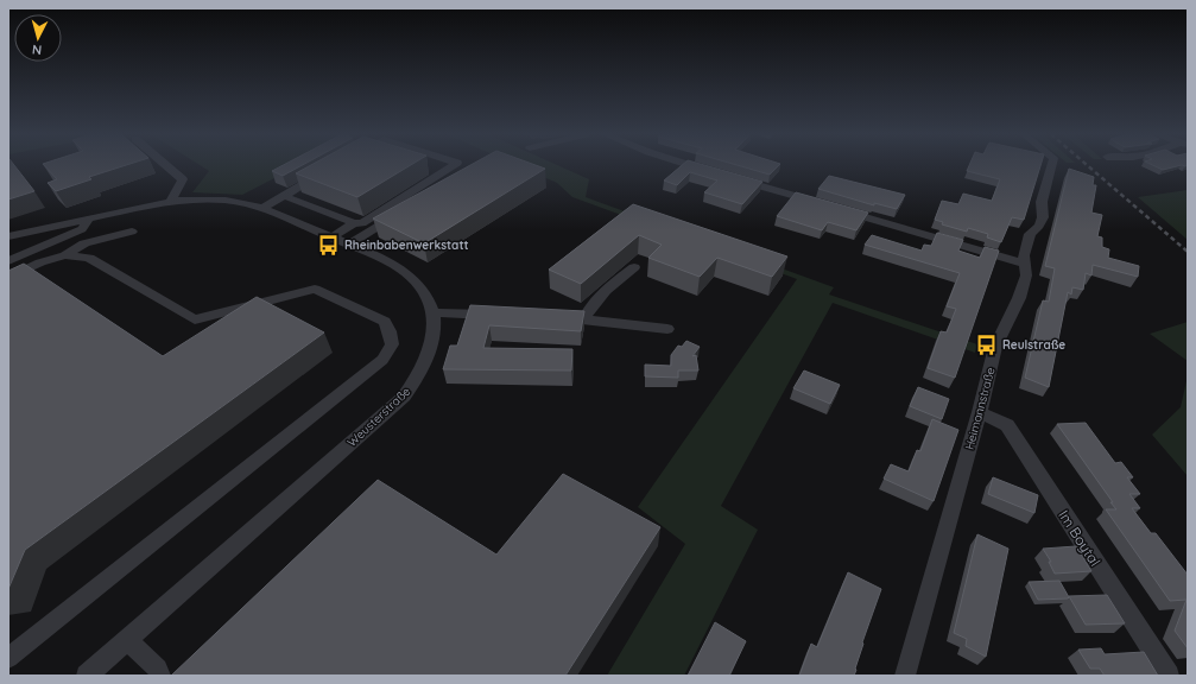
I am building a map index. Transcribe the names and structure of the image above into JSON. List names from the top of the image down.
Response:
{
  "streets": {
    "street": ["Heimannstraße", "Weusterstraße", "Im Boytal"]
  },
  "crossings": [
    ["Heimannstraße", "Im Boytal"]
  ],
  "places": {
    "bus stop": ["Rheinbabenwerkstatt", "Reulstraße"]
  },
  "north": "bottom"
}
